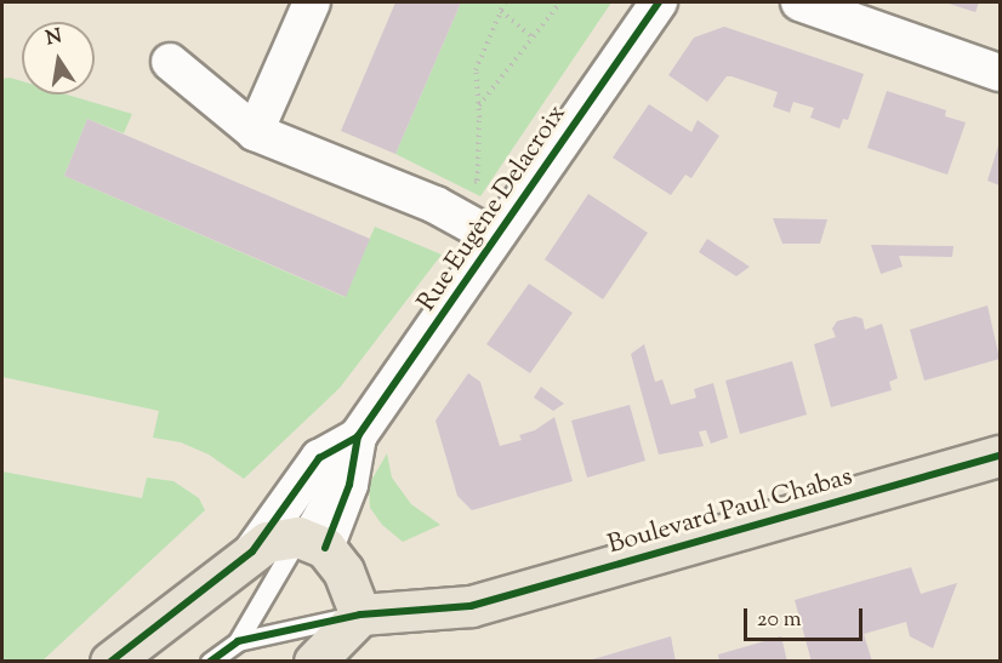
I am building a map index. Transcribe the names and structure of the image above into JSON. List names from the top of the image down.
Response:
{
  "streets": {
    "main road": ["Boulevard Paul Chabas"],
    "street": ["Rue Eugène Delacroix"]
  },
  "scale_bar": "20 m",
  "north": "top"
}
